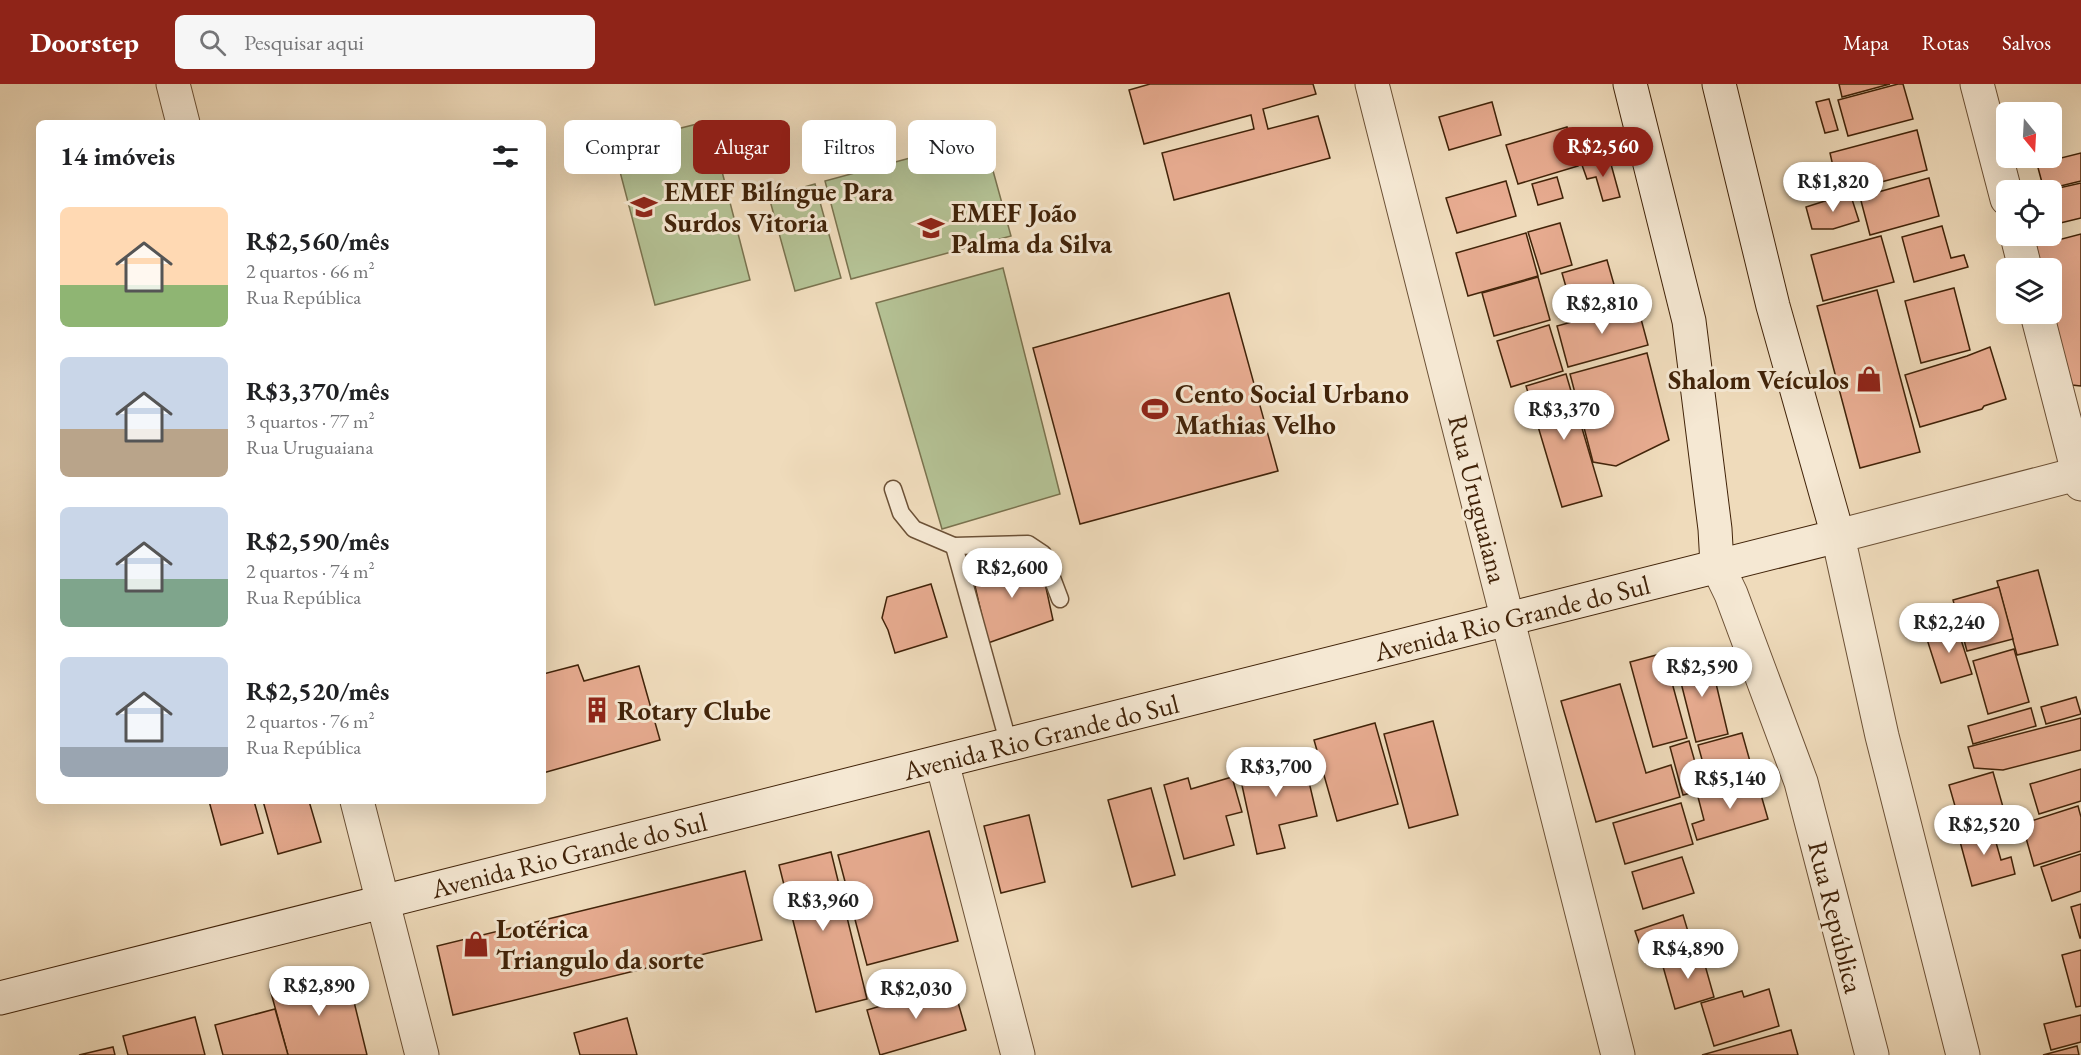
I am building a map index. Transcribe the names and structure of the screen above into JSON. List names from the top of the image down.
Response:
{
  "streets": {
    "street": ["Rua Uruguaiana", "Avenida Rio Grande do Sul", "Rua República"]
  },
  "crossings": [
    ["Rua Uruguaiana", "Avenida Rio Grande do Sul"],
    ["Avenida Rio Grande do Sul", "Rua República"]
  ],
  "places": {
    "school or university": ["EMEF Bilíngue Para Surdos Vitoria", "EMEF João Palma da Silva"],
    "shop": ["Shalom Veículos", "Lotérica Triangulo da sorte"],
    "sports": ["Cento Social Urbano Mathias Velho"],
    "building": ["Rotary Clube"]
  },
  "north": "bottom",
  "page": {
    "header": "Doorstep",
    "search": "Pesquisar aqui",
    "nav": ["Mapa", "Rotas", "Salvos"],
    "chip": [
      "Comprar",
      "Alugar",
      "Filtros",
      "Novo"
    ],
    "heading": "14 imóveis",
    "price": [
      "R$2,560",
      "R$1,820",
      "R$2,810",
      "R$3,370",
      "R$2,600",
      "R$2,240",
      "R$2,590",
      "R$3,700",
      "R$5,140",
      "R$2,520",
      "R$3,960",
      "R$4,890",
      "R$2,890",
      "R$2,030"
    ],
    "list": [
      {
        "name": "R$2,560/mês",
        "note": "2 quartos · 66 m² · Rua República"
      },
      {
        "name": "R$3,370/mês",
        "note": "3 quartos · 77 m² · Rua Uruguaiana"
      },
      {
        "name": "R$2,590/mês",
        "note": "2 quartos · 74 m² · Rua República"
      },
      {
        "name": "R$2,520/mês",
        "note": "2 quartos · 76 m² · Rua República"
      }
    ]
  }
}
